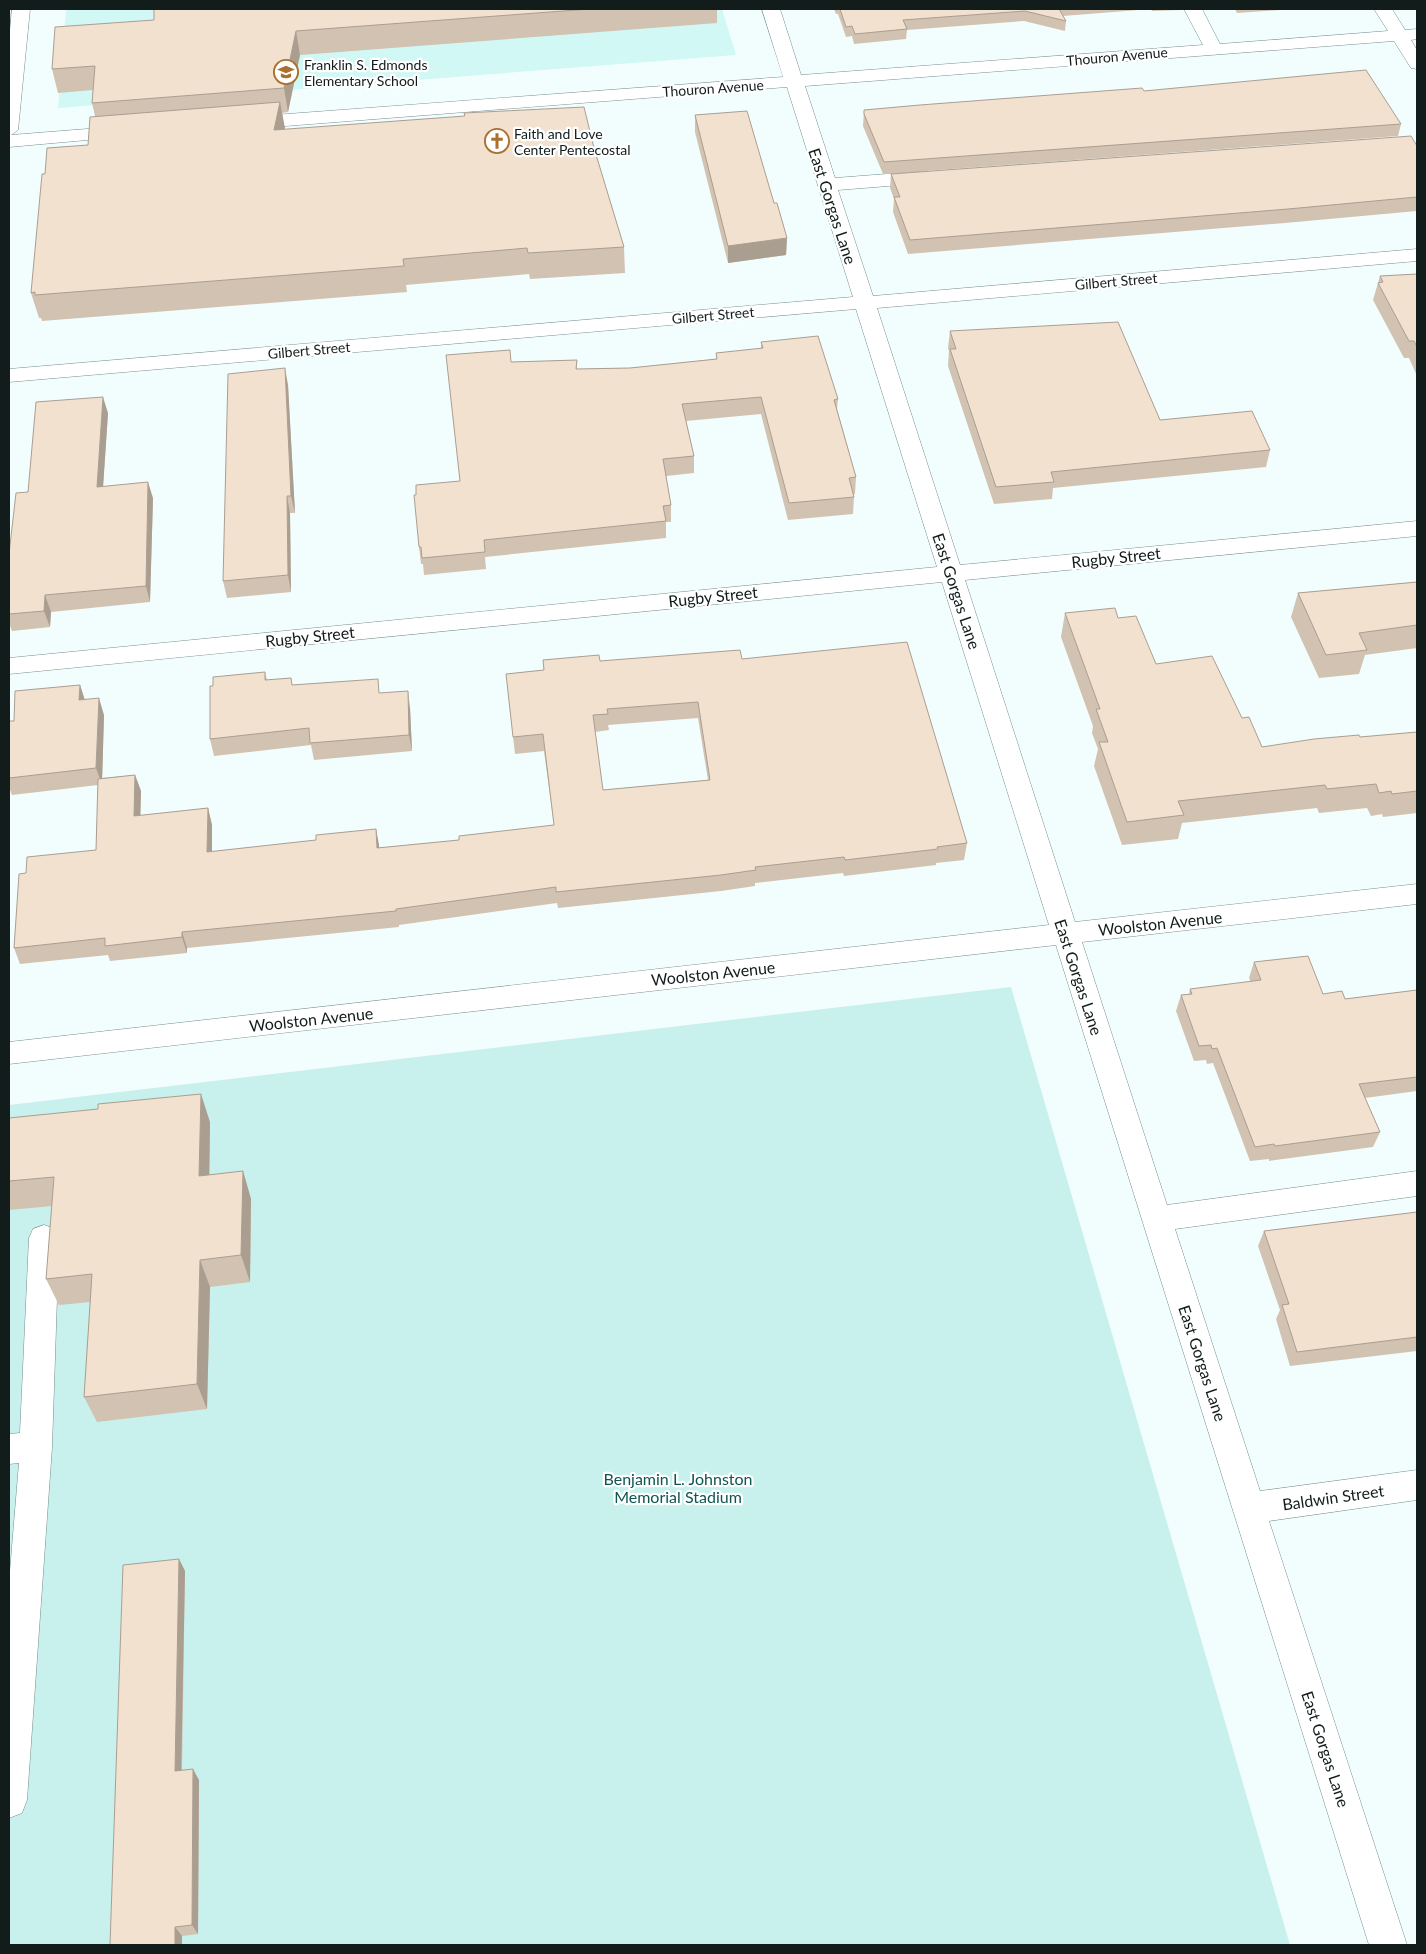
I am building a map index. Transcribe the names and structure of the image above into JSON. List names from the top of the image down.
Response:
{
  "streets": {
    "street": [
      "Thouron Avenue",
      "East Gorgas Lane",
      "Gilbert Street",
      "Rugby Street",
      "Woolston Avenue",
      "Baldwin Street"
    ]
  },
  "crossings": [
    ["Thouron Avenue", "East Gorgas Lane"],
    ["East Gorgas Lane", "Gilbert Street"],
    ["East Gorgas Lane", "Rugby Street"],
    ["East Gorgas Lane", "Woolston Avenue"],
    ["East Gorgas Lane", "Baldwin Street"]
  ],
  "parks": ["Benjamin L. Johnston Memorial Stadium"],
  "places": {
    "school or university": ["Franklin S. Edmonds Elementary School"],
    "church": ["Faith and Love Center Pentecostal"]
  }
}
